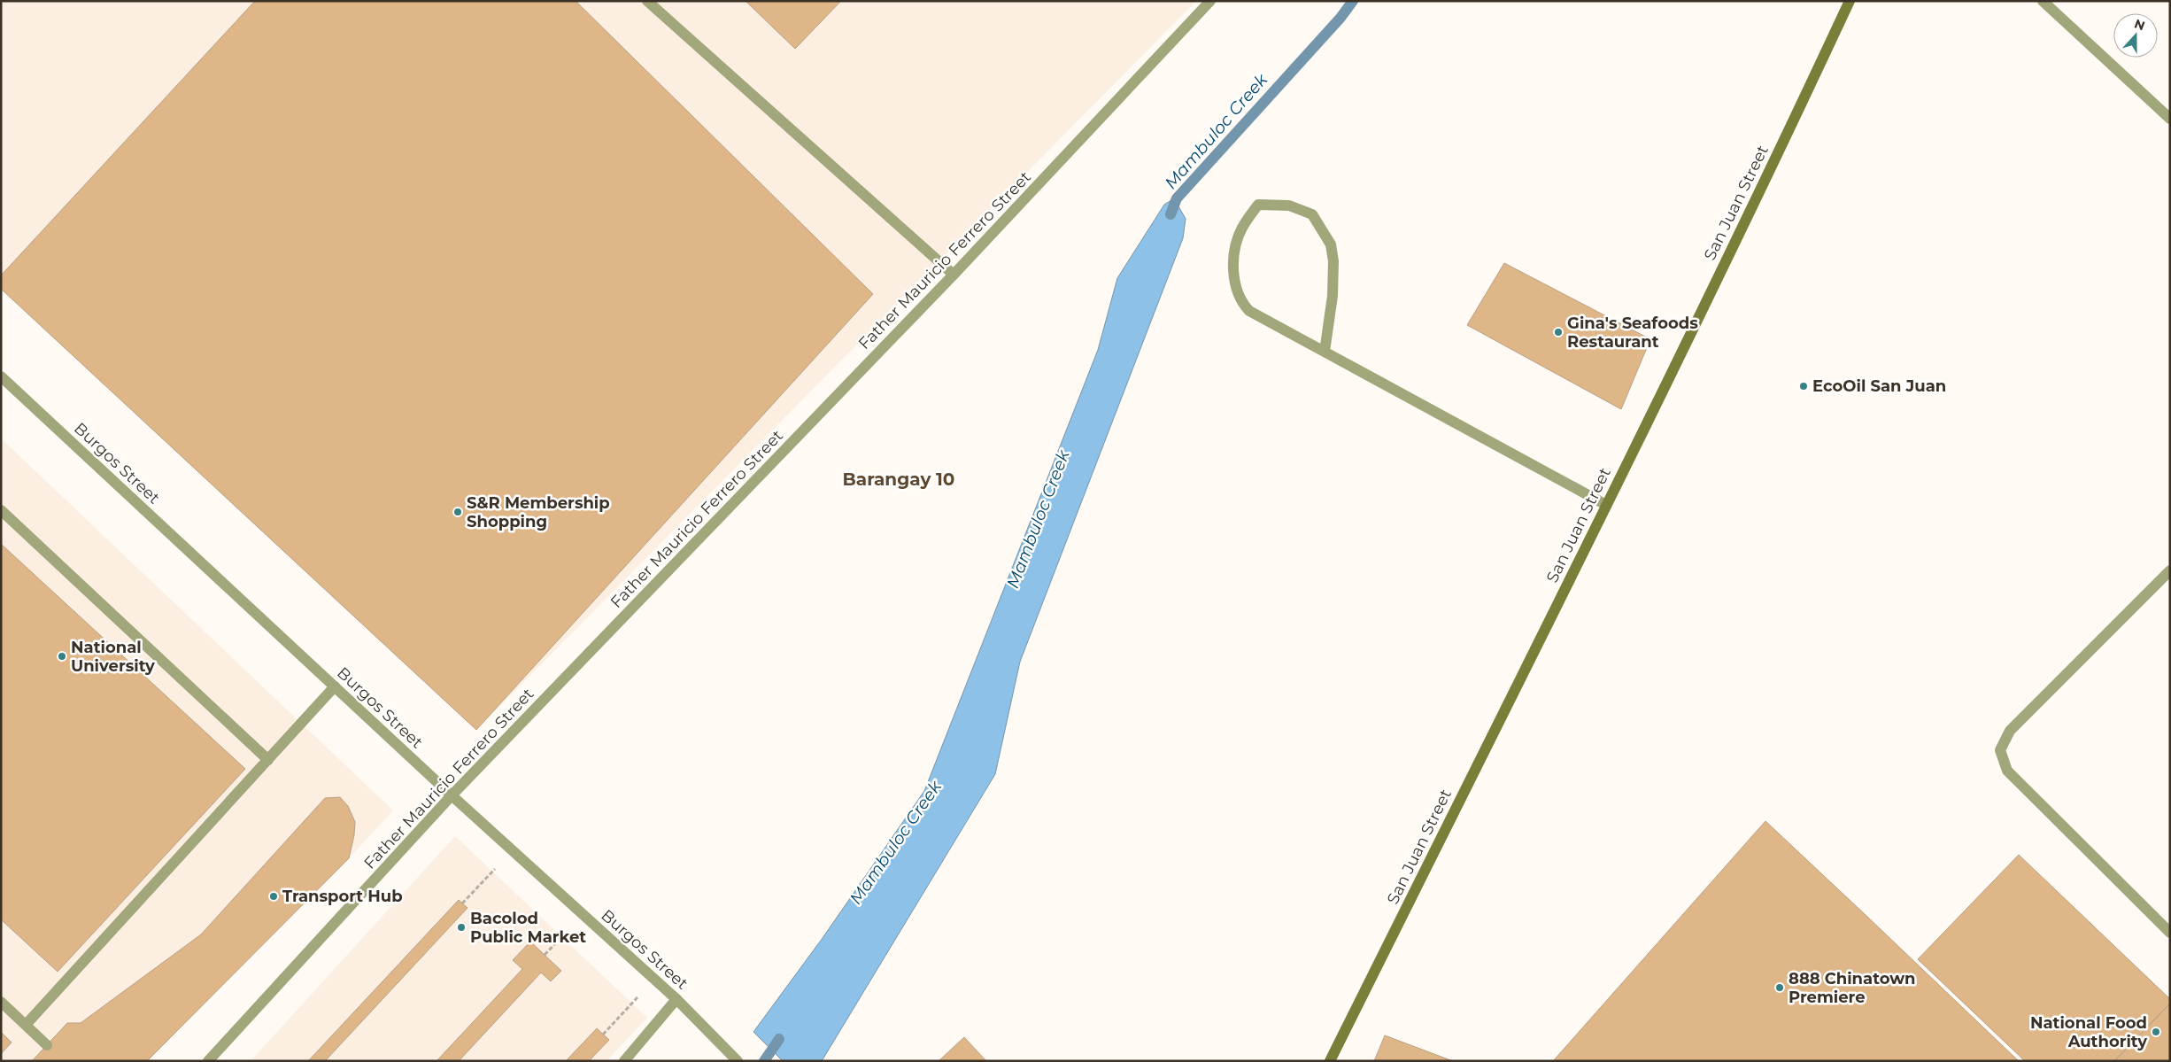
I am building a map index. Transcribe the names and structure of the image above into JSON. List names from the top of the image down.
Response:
{
  "streets": {
    "main road": ["San Juan Street"],
    "street": ["Father Mauricio Ferrero Street", "Burgos Street"]
  },
  "crossings": [
    ["Father Mauricio Ferrero Street", "Burgos Street"]
  ],
  "districts": ["Barangay 10"],
  "water": ["Mambuloc Creek"],
  "places": [
    "Gina's Seafoods Restaurant",
    "EcoOil San Juan",
    "S&R Membership Shopping",
    "National University",
    "Transport Hub",
    "Bacolod Public Market",
    "888 Chinatown Premiere",
    "National Food Authority"
  ],
  "north": "top"
}
